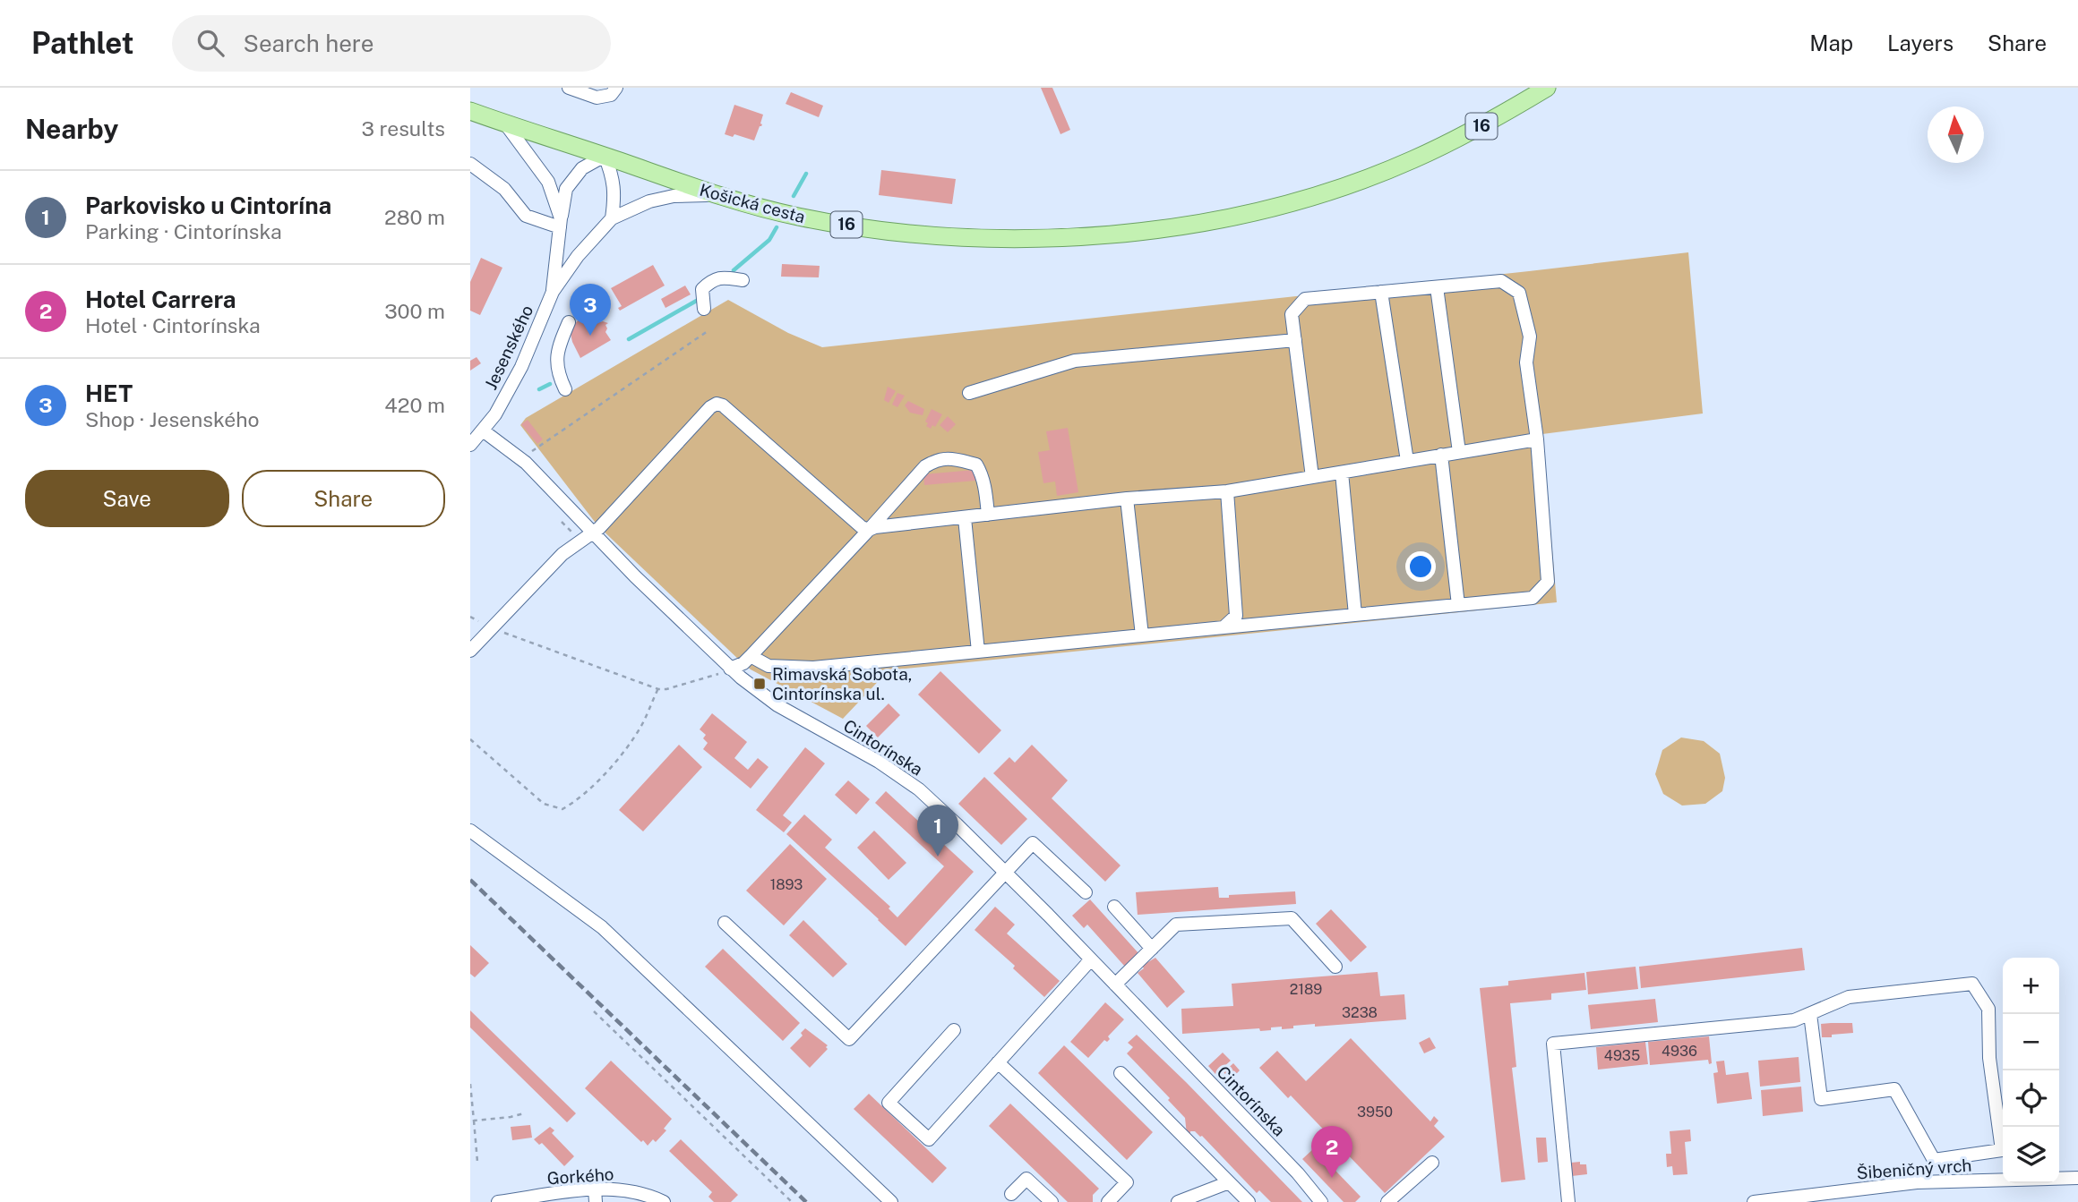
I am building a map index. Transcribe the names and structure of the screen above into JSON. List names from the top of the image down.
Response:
{
  "streets": {
    "main road": ["16", "Košická cesta"],
    "street": [
      "Jesenského",
      "Cintorínska",
      "Šibeničný vrch",
      "Gorkého"
    ]
  },
  "crossings": [
    ["Jesenského", "Cintorínska"]
  ],
  "places": {
    "transit": ["Rimavská Sobota, Cintorínska ul."]
  },
  "house_numbers": [
    "1893",
    "2189",
    "3238",
    "4936",
    "4935",
    "3950"
  ],
  "north": "top",
  "page": {
    "header": "Pathlet",
    "search": "Search here",
    "nav": ["Map", "Layers", "Share"],
    "heading": ["Nearby", "3 results"],
    "list": [
      {
        "mark": "1",
        "name": "Parkovisko u Cintorína",
        "note": "Parking · Cintorínska",
        "value": "280 m"
      },
      {
        "mark": "2",
        "name": "Hotel Carrera",
        "note": "Hotel · Cintorínska",
        "value": "300 m"
      },
      {
        "mark": "3",
        "name": "HET",
        "note": "Shop · Jesenského",
        "value": "420 m"
      }
    ],
    "pins": ["3", "1", "2"],
    "buttons": ["Save", "Share"],
    "map_buttons": ["+", "−"]
  }
}
